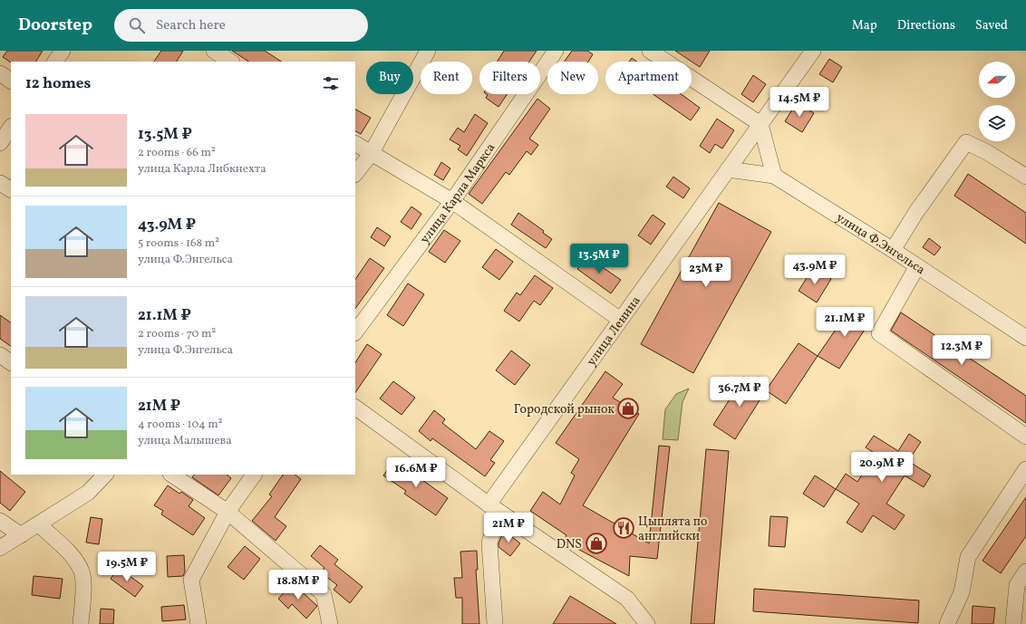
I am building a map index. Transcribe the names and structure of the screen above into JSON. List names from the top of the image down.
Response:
{
  "streets": {
    "street": ["улица Карла Маркса", "улица Ф.Энгельса", "улица Ленина"]
  },
  "crossings": [
    ["улица Ф.Энгельса", "улица Ленина"]
  ],
  "places": {
    "shop": ["Городской рынок", "DNS"],
    "restaurant": ["Цыплята по английски"]
  },
  "north": "left",
  "page": {
    "header": "Doorstep",
    "search": "Search here",
    "nav": ["Map", "Directions", "Saved"],
    "chip": [
      "Buy",
      "Rent",
      "Filters",
      "New",
      "Apartment"
    ],
    "heading": "12 homes",
    "price": [
      "14.5M ₽",
      "13.5M ₽",
      "43.9M ₽",
      "23M ₽",
      "21.1M ₽",
      "12.3M ₽",
      "36.7M ₽",
      "20.9M ₽",
      "16.6M ₽",
      "21M ₽",
      "19.5M ₽",
      "18.8M ₽"
    ],
    "list": [
      {
        "name": "13.5M ₽",
        "note": "2 rooms · 66 m² · улица Карла Либкнехта"
      },
      {
        "name": "43.9M ₽",
        "note": "5 rooms · 168 m² · улица Ф.Энгельса"
      },
      {
        "name": "21.1M ₽",
        "note": "2 rooms · 70 m² · улица Ф.Энгельса"
      },
      {
        "name": "21M ₽",
        "note": "4 rooms · 104 m² · улица Малышева"
      }
    ]
  }
}
